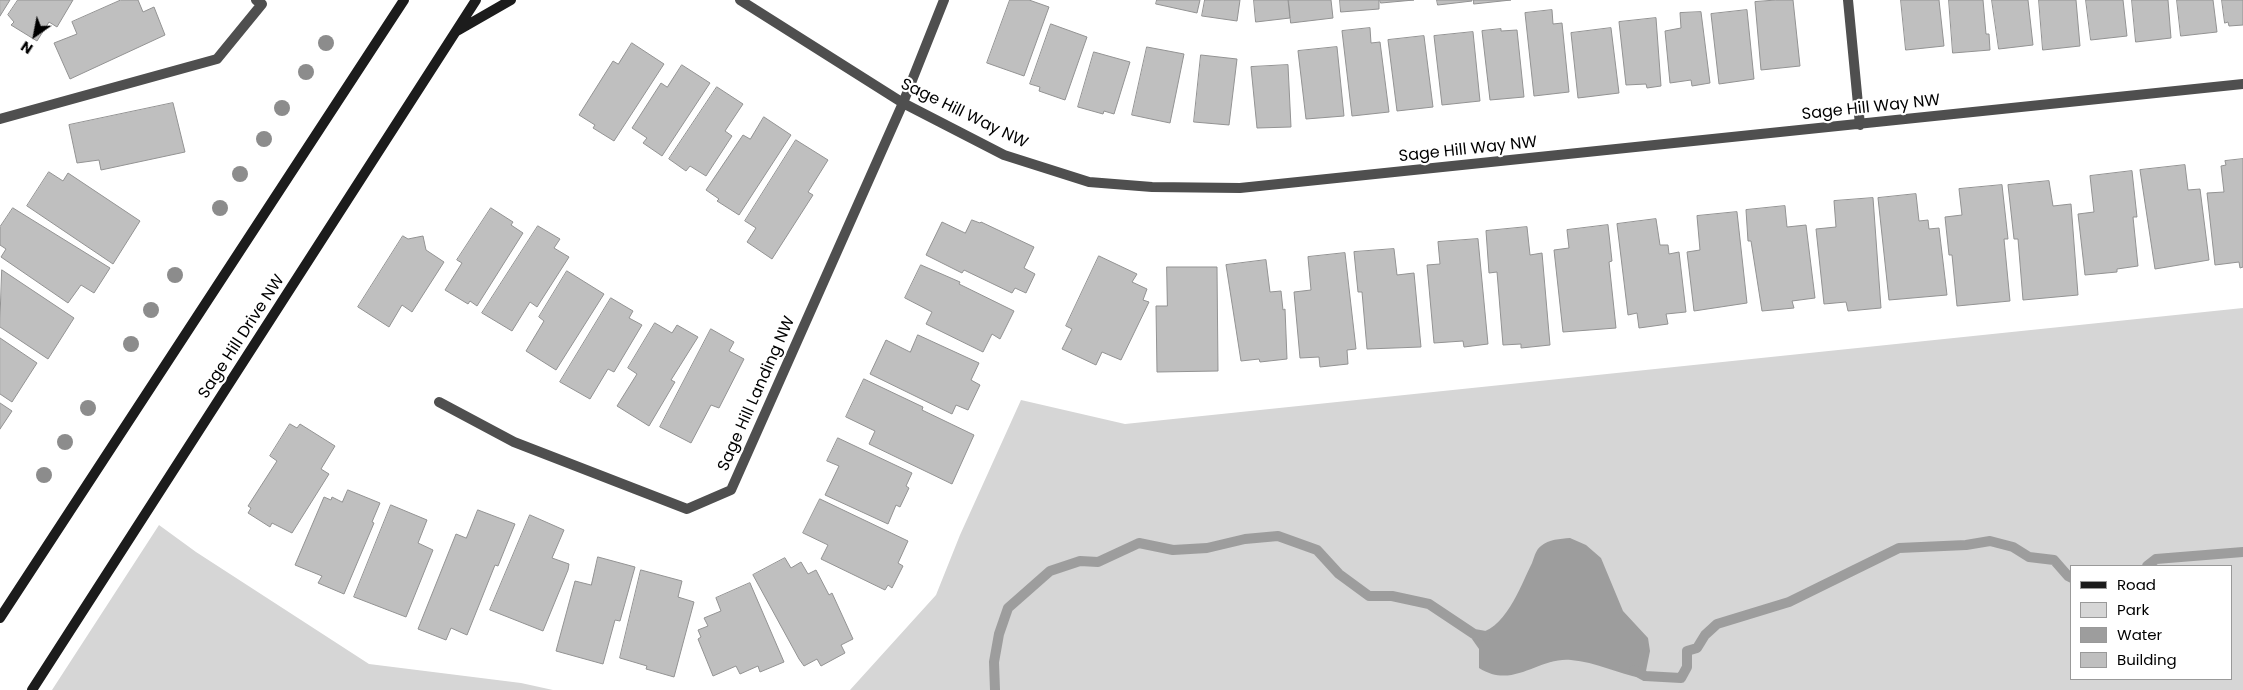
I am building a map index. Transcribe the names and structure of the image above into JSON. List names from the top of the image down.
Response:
{
  "streets": {
    "street": ["Sage Hill Way NW", "Sage Hill Drive NW", "Sage Hill Landing NW"]
  },
  "crossings": [
    ["Sage Hill Way NW", "Sage Hill Landing NW"]
  ],
  "legend": [
    "Road",
    "Park",
    "Water",
    "Building"
  ],
  "north": "bottom left"
}
